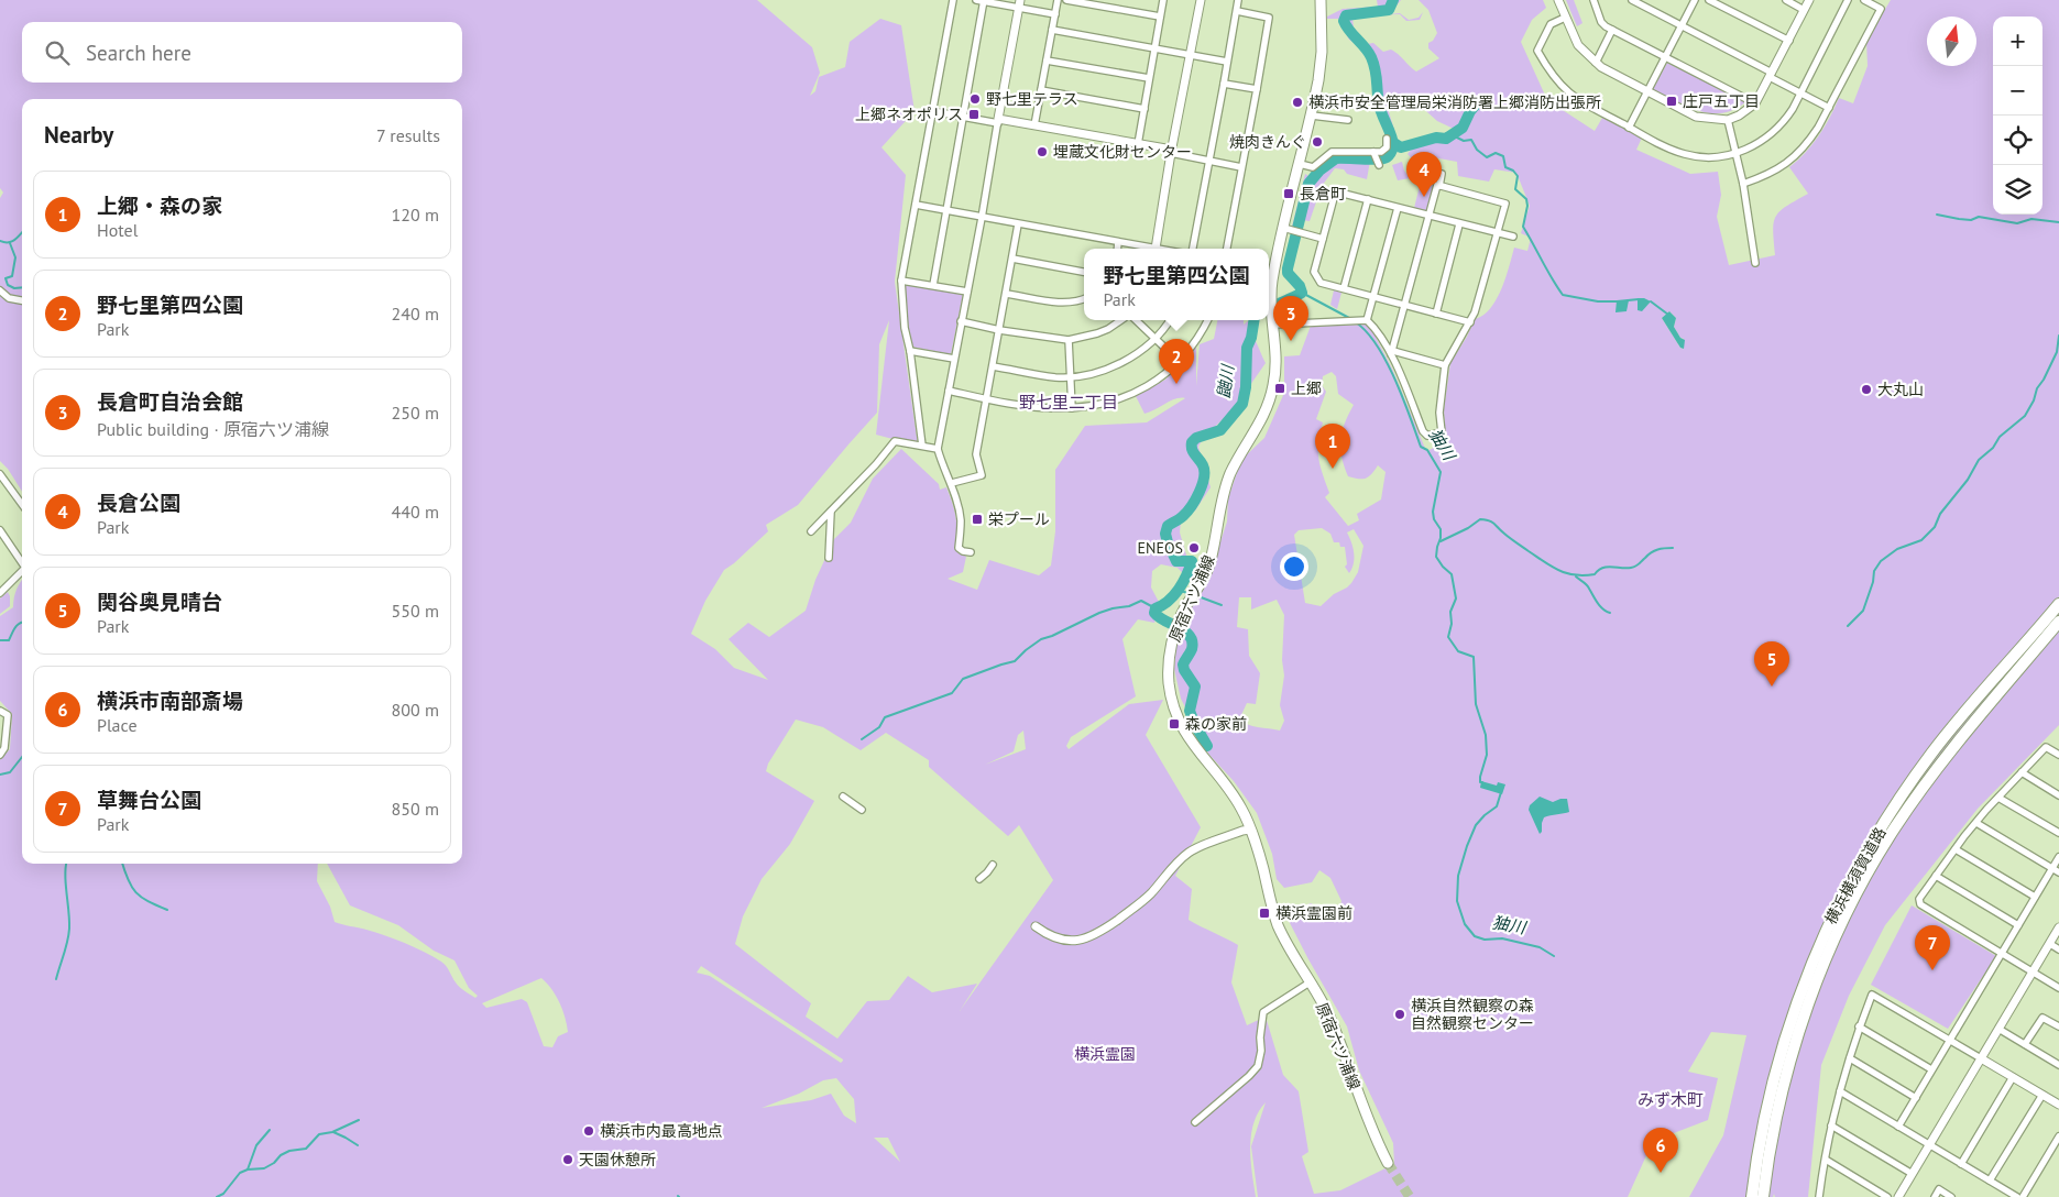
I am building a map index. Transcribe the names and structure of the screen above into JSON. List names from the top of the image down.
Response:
{
  "streets": {
    "highway": ["横浜横須賀道路"],
    "main road": ["原宿六ツ浦線"]
  },
  "districts": ["野七里二丁目", "みず木町"],
  "water": ["鼬川", "㹨川"],
  "parks": ["横浜霊園"],
  "places": {
    "other": [
      "野七里テラス",
      "横浜市安全管理局栄消防署上郷消防出張所",
      "焼肉きんぐ",
      "埋蔵文化財センター",
      "大丸山",
      "ENEOS",
      "横浜自然観察の森 自然観察センター",
      "横浜市内最高地点",
      "天園休憩所"
    ],
    "transit": [
      "庄戸五丁目",
      "上郷ネオポリス",
      "長倉町",
      "上郷",
      "栄プール",
      "森の家前",
      "横浜霊園前"
    ]
  },
  "north": "top",
  "page": {
    "map_buttons": ["+", "−"],
    "search": "Search here",
    "heading": ["Nearby", "7 results"],
    "pins": [
      "4",
      "3",
      "2",
      "1",
      "5",
      "7",
      "6"
    ],
    "list": [
      {
        "mark": "1",
        "name": "上郷・森の家",
        "note": "Hotel",
        "value": "120 m"
      },
      {
        "mark": "2",
        "name": "野七里第四公園",
        "note": "Park",
        "value": "240 m"
      },
      {
        "mark": "3",
        "name": "長倉町自治会館",
        "note": "Public building · 原宿六ツ浦線",
        "value": "250 m"
      },
      {
        "mark": "4",
        "name": "長倉公園",
        "note": "Park",
        "value": "440 m"
      },
      {
        "mark": "5",
        "name": "関谷奥見晴台",
        "note": "Park",
        "value": "550 m"
      },
      {
        "mark": "6",
        "name": "横浜市南部斎場",
        "note": "Place",
        "value": "800 m"
      },
      {
        "mark": "7",
        "name": "草舞台公園",
        "note": "Park",
        "value": "850 m"
      }
    ],
    "popup": ["野七里第四公園", "Park"]
  }
}
